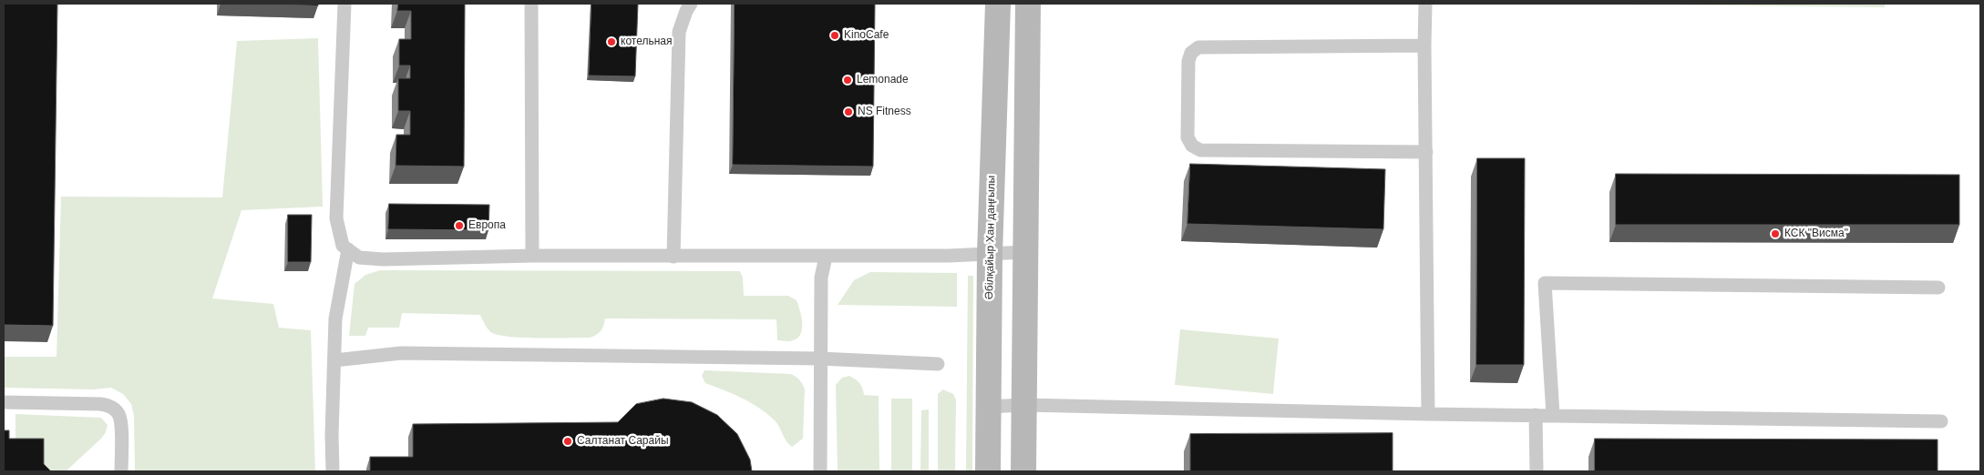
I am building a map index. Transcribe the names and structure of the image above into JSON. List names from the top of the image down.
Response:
{
  "streets": {
    "main road": ["Әбілқайыр Хан даңғылы"]
  },
  "places": [
    "KinoCafe",
    "котельная",
    "Lemonade",
    "NS Fitness",
    "Европа",
    "КСК \"Висма\"",
    "Салтанат Сарайы"
  ]
}
